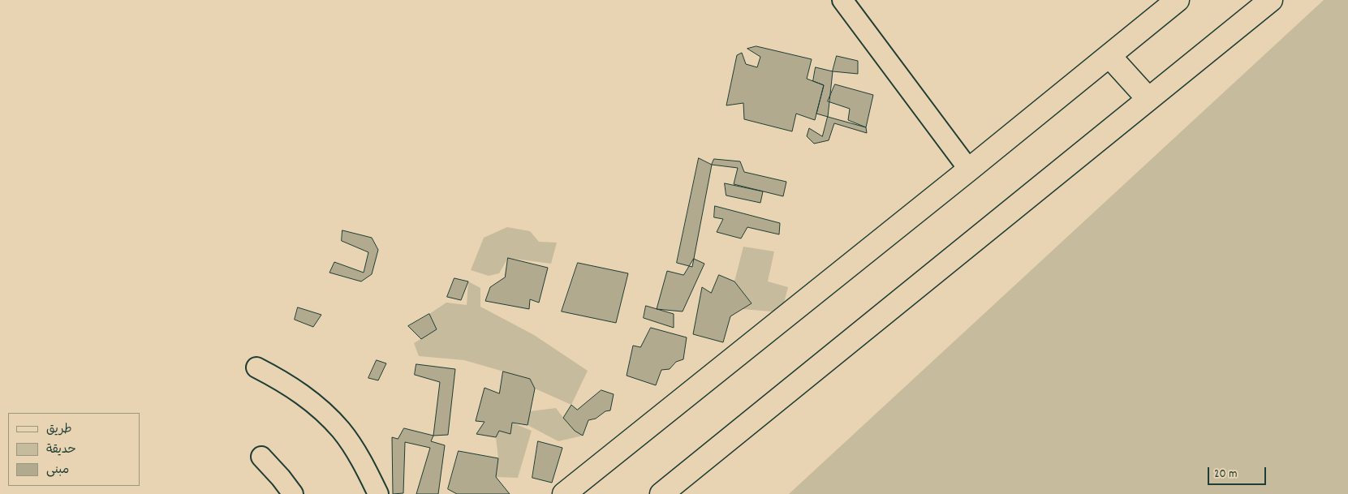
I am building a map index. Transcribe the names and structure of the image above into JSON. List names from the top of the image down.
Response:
{
  "legend": ["طريق", "حديقة", "مبنى"],
  "scale_bar": "20 m"
}
